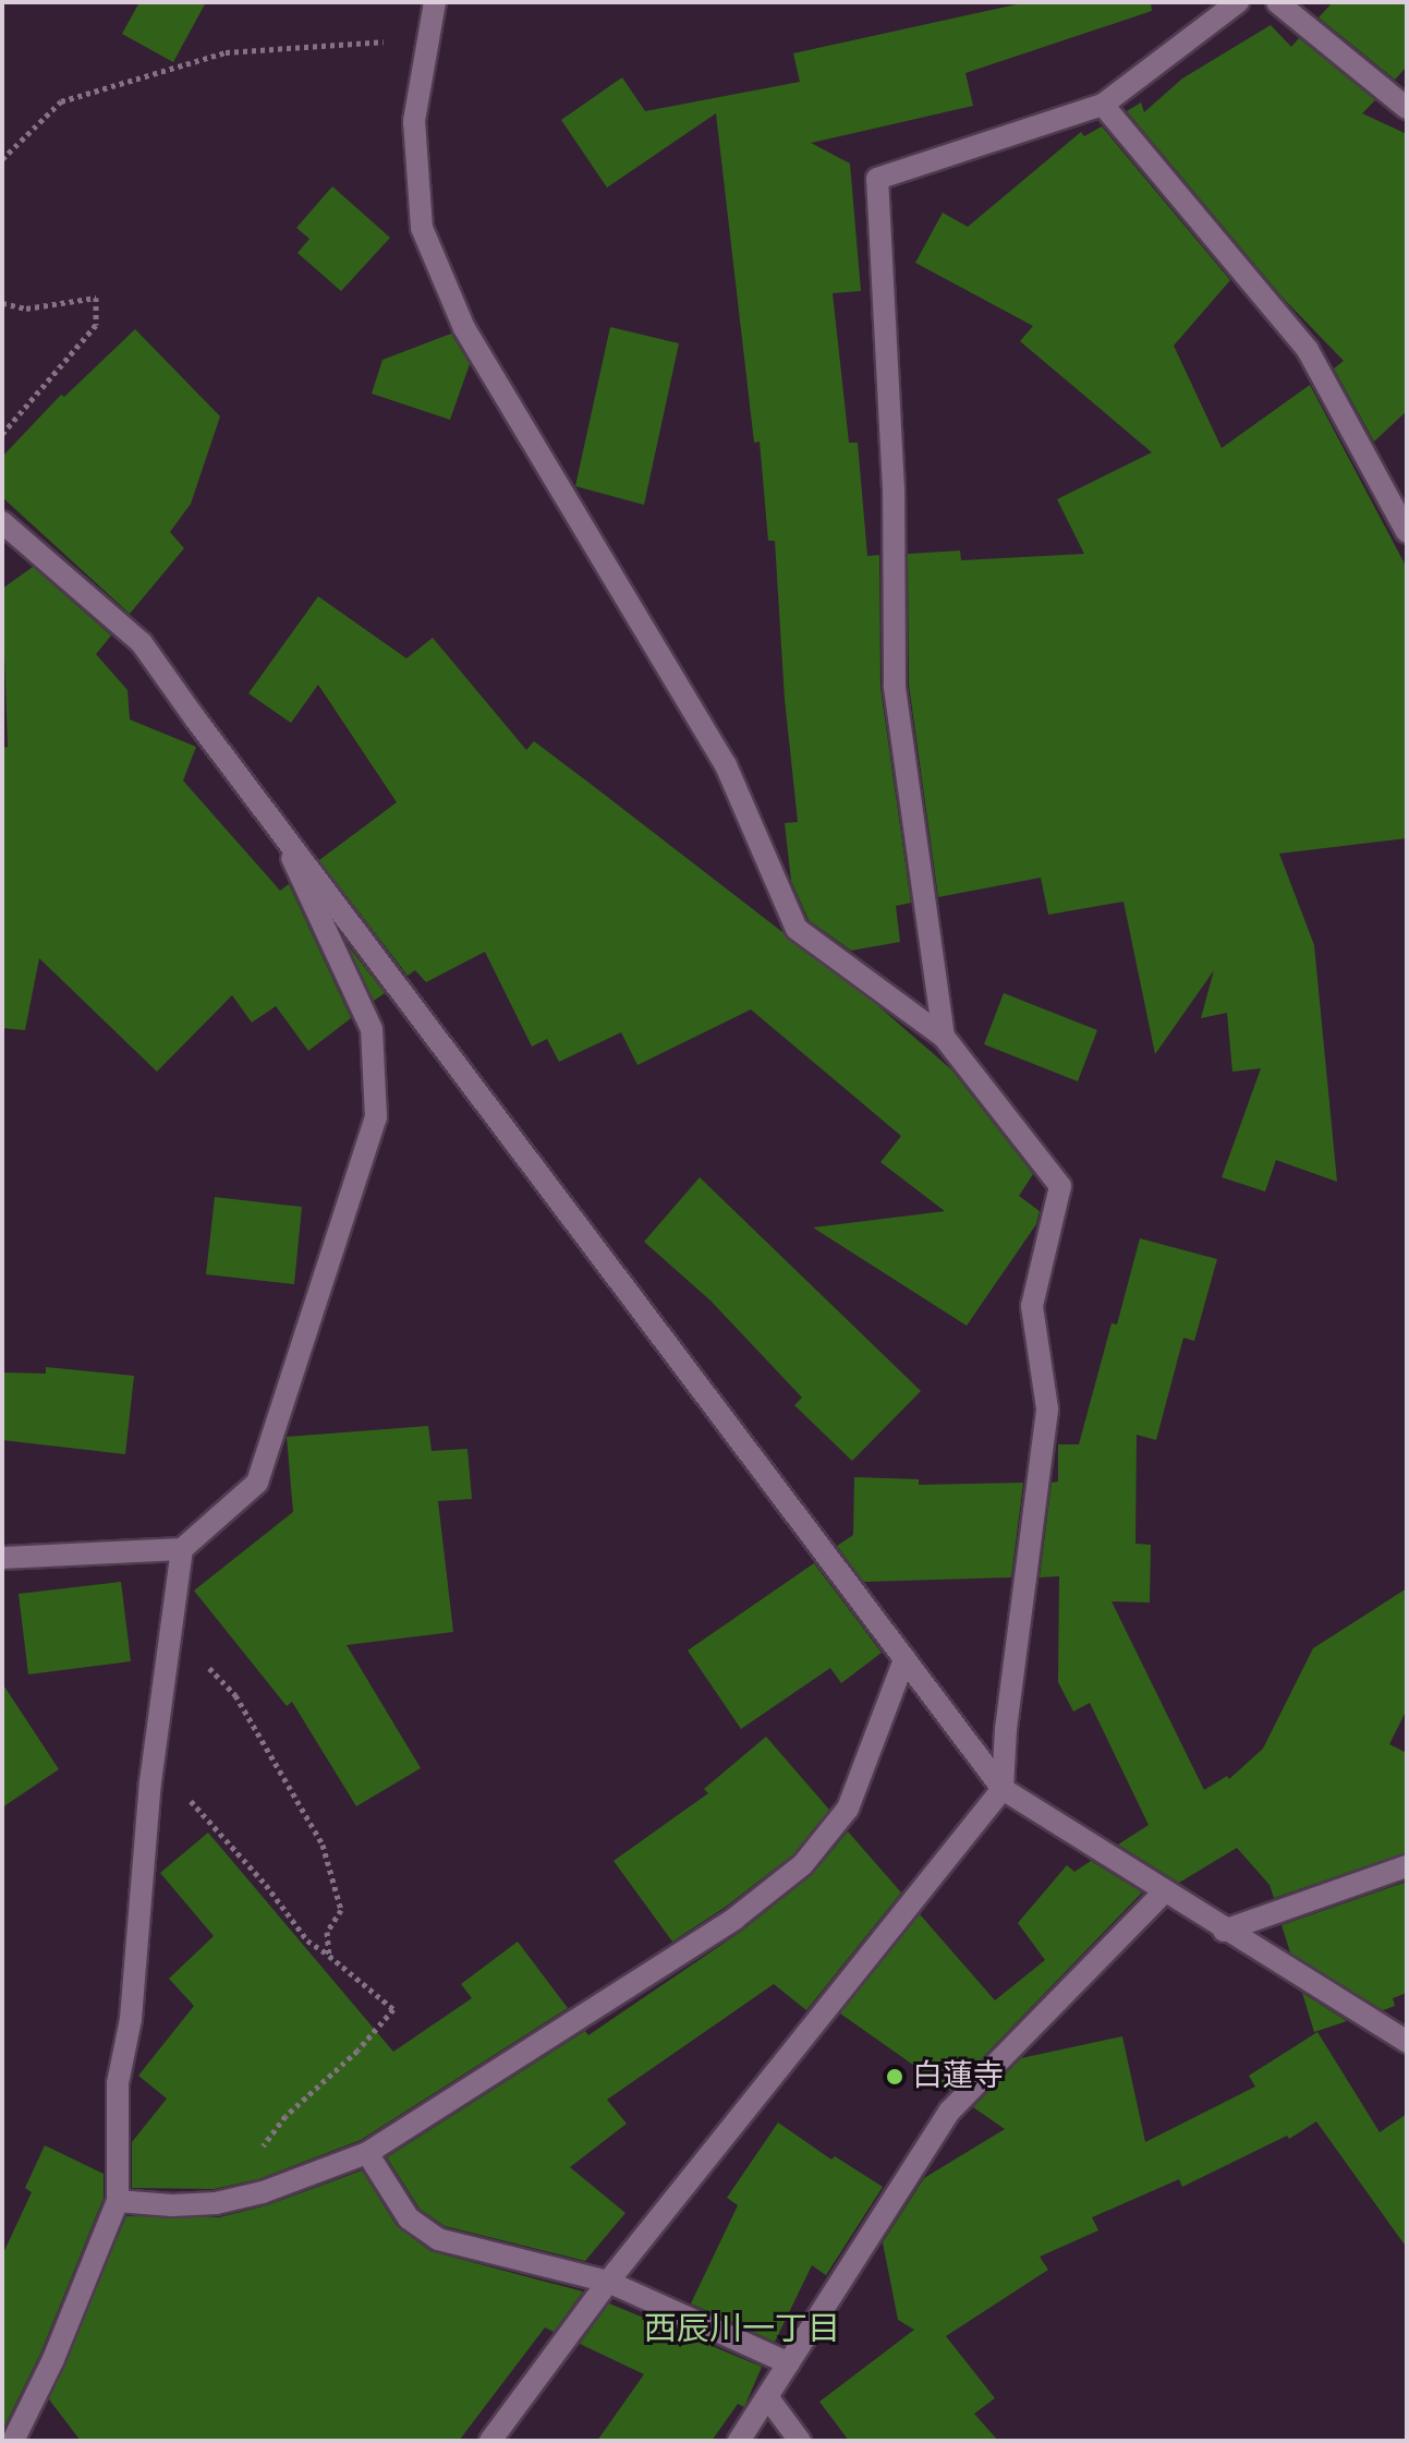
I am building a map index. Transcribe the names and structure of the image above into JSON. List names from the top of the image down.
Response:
{
  "districts": ["西辰川一丁目"],
  "places": ["白蓮寺"]
}
